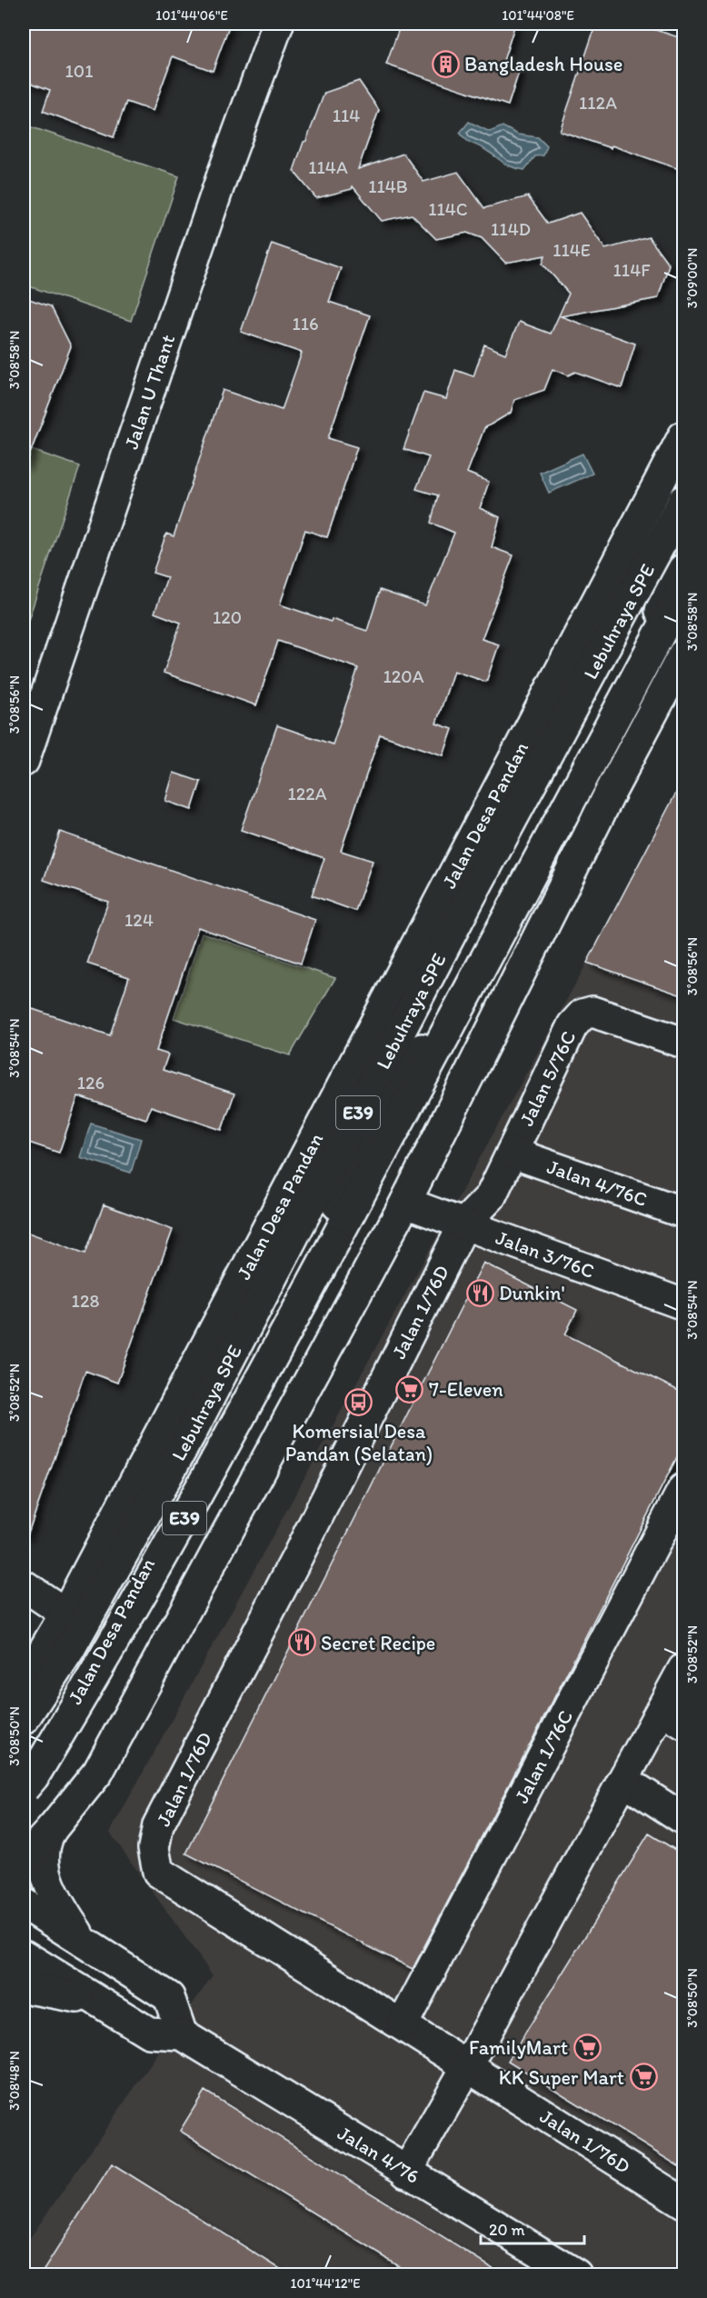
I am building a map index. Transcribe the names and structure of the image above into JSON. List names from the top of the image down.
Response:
{
  "streets": {
    "main road": [
      "Jalan U Thant",
      "Lebuhraya SPE",
      "Jalan Desa Pandan",
      "Jalan 5/76C",
      "E39",
      "Jalan 4/76C",
      "Jalan 3/76C",
      "Jalan 1/76D",
      "Jalan 1/76C",
      "Jalan 4/76"
    ]
  },
  "crossings": [
    ["Jalan 5/76C", "Jalan 4/76C"],
    ["Jalan 3/76C", "Jalan 1/76D"],
    ["Jalan 1/76D", "Jalan 1/76C"]
  ],
  "places": {
    "building": ["Bangladesh House"],
    "restaurant": ["Dunkin'", "Secret Recipe"],
    "supermarket": ["7-Eleven", "FamilyMart", "KK Super Mart"],
    "bus stop": ["Komersial Desa Pandan (Selatan)"]
  },
  "house_numbers": [
    "101",
    "112A",
    "114",
    "114A",
    "114B",
    "114C",
    "114D",
    "114E",
    "114F",
    "116",
    "120",
    "120A",
    "122A",
    "124",
    "126",
    "128"
  ],
  "scale_bar": "20 m",
  "coordinates": [
    "101°44'06\"E",
    "101°44'08\"E",
    "3°09'00\"N",
    "3°08'58\"N",
    "3°08'56\"N",
    "3°08'54\"N",
    "3°08'52\"N",
    "3°08'50\"N",
    "3°08'48\"N",
    "101°44'12\"E"
  ]
}
